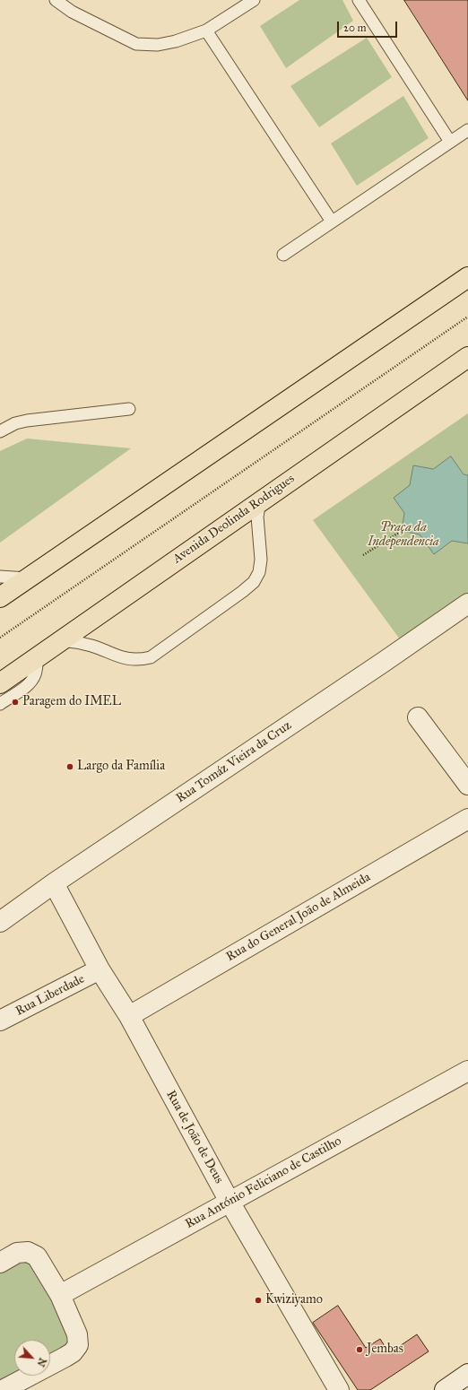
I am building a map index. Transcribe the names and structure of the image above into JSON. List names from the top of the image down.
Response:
{
  "streets": {
    "highway": ["Avenida Deolinda Rodrigues"],
    "street": [
      "Rua Tomáz Vieira da Cruz",
      "Rua do General João de Almeida",
      "Rua Liberdade",
      "Rua de João de Deus",
      "Rua António Feliciano de Castilho"
    ]
  },
  "crossings": [
    ["Rua Tomáz Vieira da Cruz", "Rua de João de Deus"],
    ["Rua do General João de Almeida", "Rua de João de Deus"],
    ["Rua Liberdade", "Rua de João de Deus"],
    ["Rua de João de Deus", "Rua António Feliciano de Castilho"]
  ],
  "parks": ["Praça da Independencia"],
  "places": [
    "Paragem do IMEL",
    "Largo da Família",
    "Kwiziyamo",
    "Jembas"
  ],
  "scale_bar": "20 m",
  "north": "bottom right"
}
